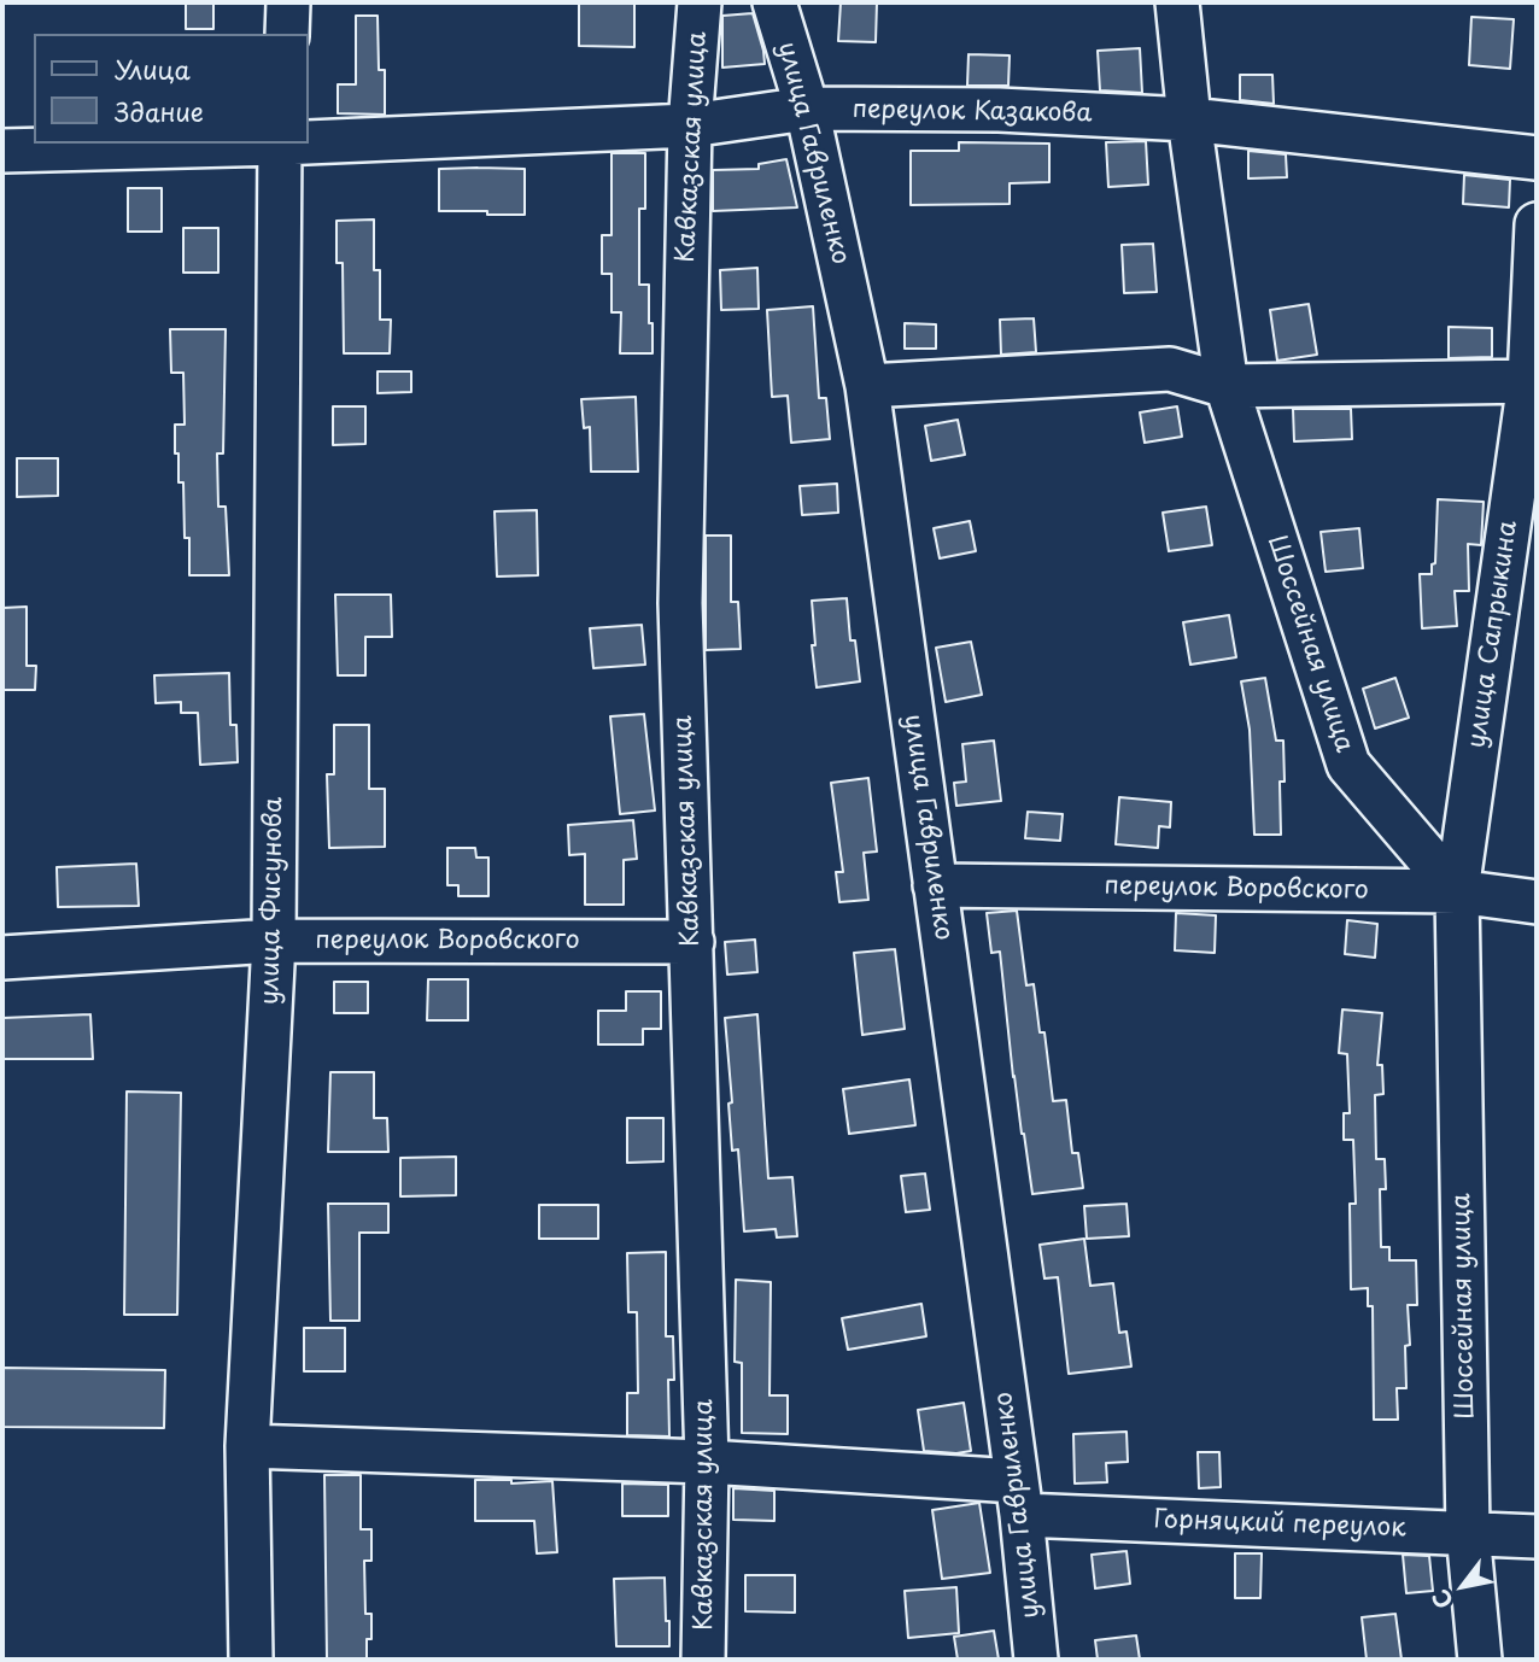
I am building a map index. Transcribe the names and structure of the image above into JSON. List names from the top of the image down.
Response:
{
  "streets": {
    "street": [
      "переулок Казакова",
      "Кавказская улица",
      "улица Гавриленко",
      "улица Сапрыкина",
      "Шоссейная улица",
      "переулок Воровского",
      "улица Фисунова",
      "Горняцкий переулок"
    ]
  },
  "crossings": [
    ["переулок Казакова", "Кавказская улица"],
    ["переулок Казакова", "улица Гавриленко"],
    ["переулок Казакова", "Шоссейная улица"],
    ["Кавказская улица", "переулок Воровского"],
    ["Кавказская улица", "Горняцкий переулок"],
    ["улица Гавриленко", "переулок Воровского"],
    ["улица Гавриленко", "Горняцкий переулок"],
    ["улица Сапрыкина", "Шоссейная улица"],
    ["улица Сапрыкина", "переулок Воровского"],
    ["Шоссейная улица", "переулок Воровского"],
    ["Шоссейная улица", "Горняцкий переулок"],
    ["переулок Воровского", "улица Фисунова"],
    ["улица Фисунова", "Горняцкий переулок"]
  ],
  "legend": ["Улица", "Здание"],
  "north": "bottom left"
}
